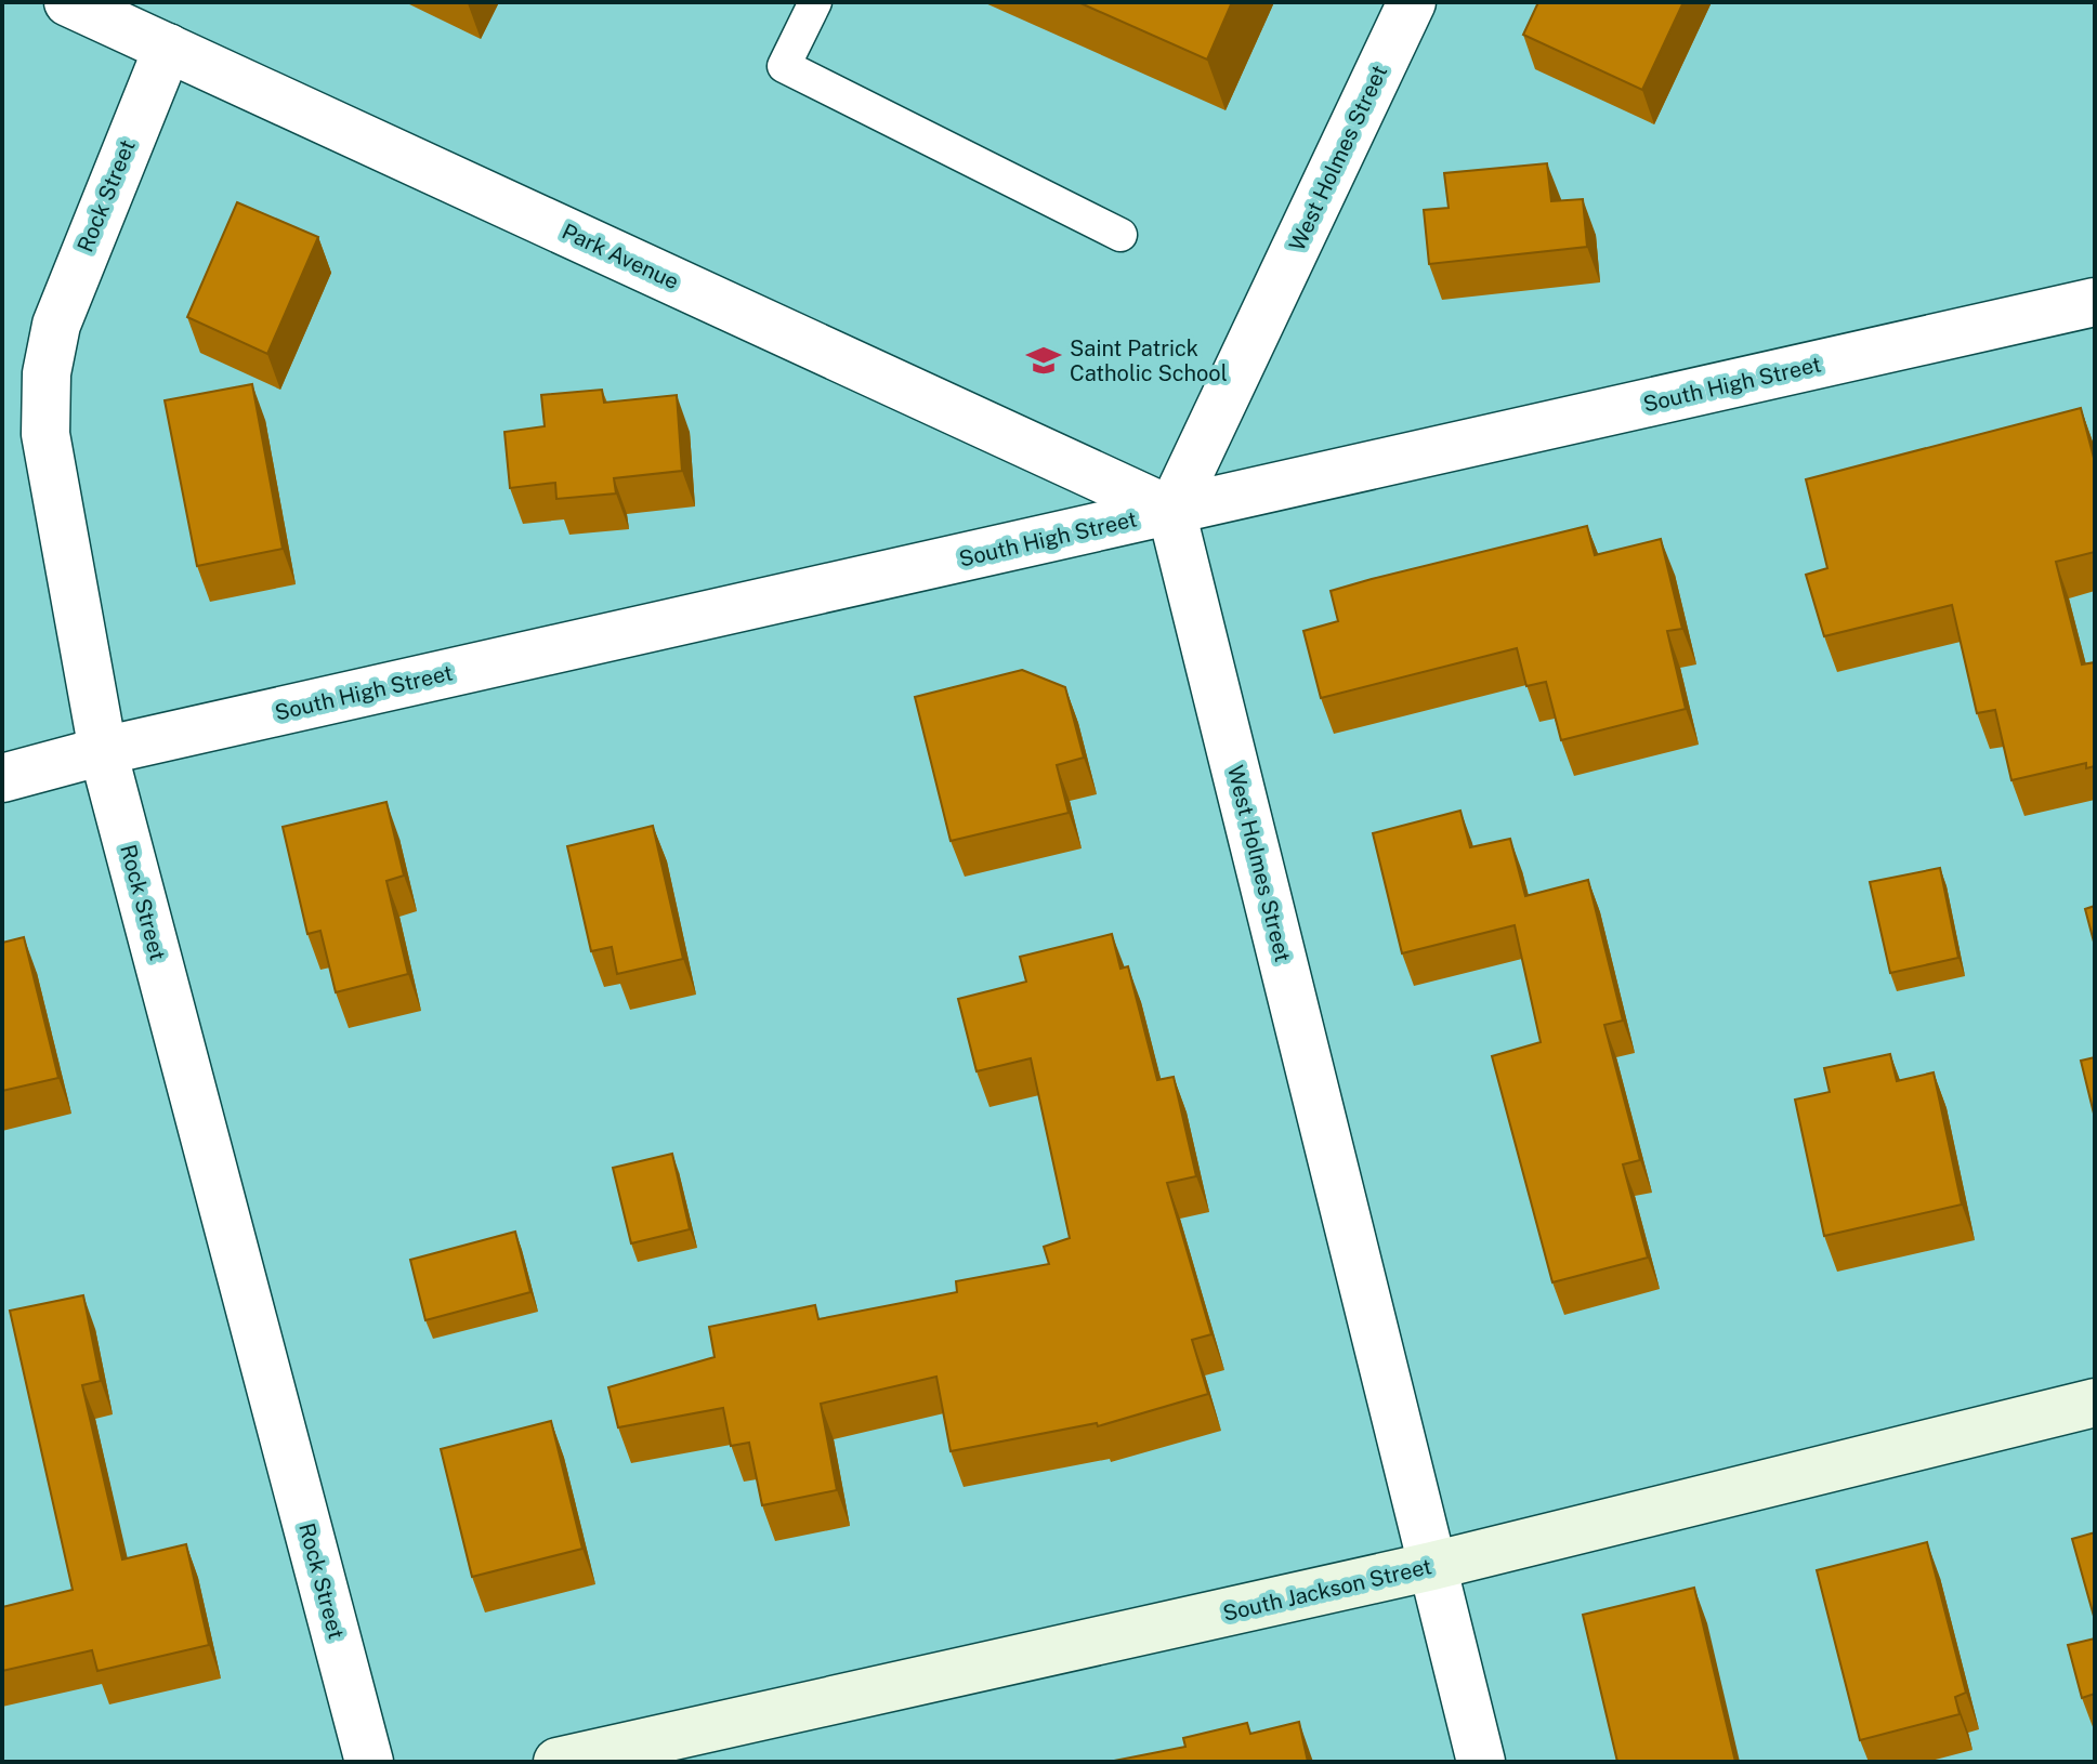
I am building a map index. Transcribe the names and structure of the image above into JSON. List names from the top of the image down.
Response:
{
  "streets": {
    "street": [
      "West Holmes Street",
      "Rock Street",
      "Park Avenue",
      "South High Street",
      "South Jackson Street"
    ]
  },
  "crossings": [
    ["West Holmes Street", "Park Avenue"],
    ["West Holmes Street", "South High Street"],
    ["West Holmes Street", "South Jackson Street"],
    ["Rock Street", "Park Avenue"],
    ["Rock Street", "South High Street"],
    ["Park Avenue", "South High Street"]
  ],
  "places": {
    "school or university": ["Saint Patrick Catholic School"]
  }
}
